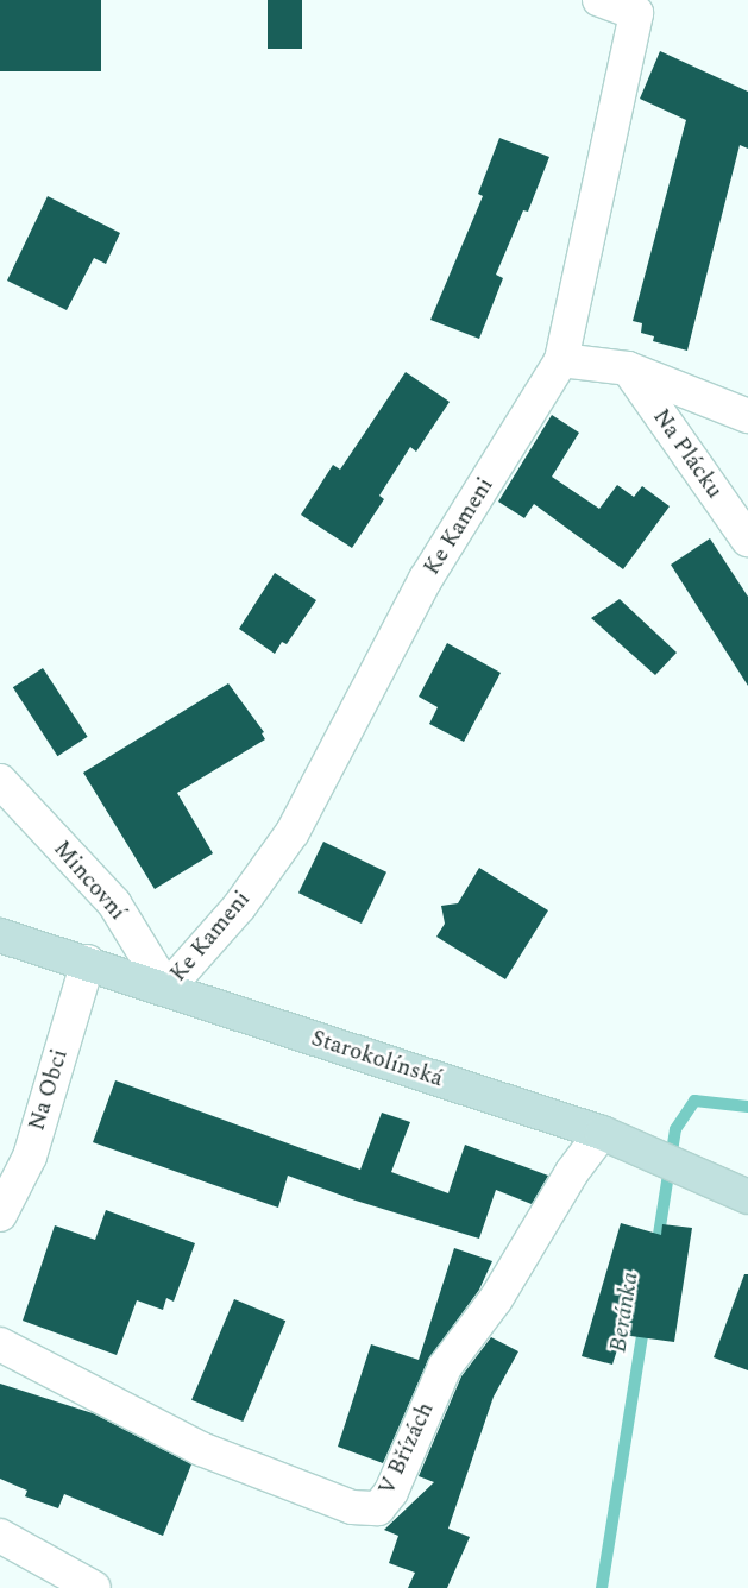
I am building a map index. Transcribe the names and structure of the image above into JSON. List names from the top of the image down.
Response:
{
  "streets": {
    "street": [
      "Na Plácku",
      "Ke Kameni",
      "Mincovní",
      "Starokolínská",
      "Na Obci",
      "V Břízách"
    ]
  },
  "crossings": [
    ["Na Plácku", "Ke Kameni"],
    ["Ke Kameni", "Mincovní"],
    ["Ke Kameni", "Starokolínská"],
    ["Mincovní", "Starokolínská"],
    ["Starokolínská", "Na Obci"],
    ["Starokolínská", "V Břízách"]
  ],
  "water": ["Beránka"]
}
